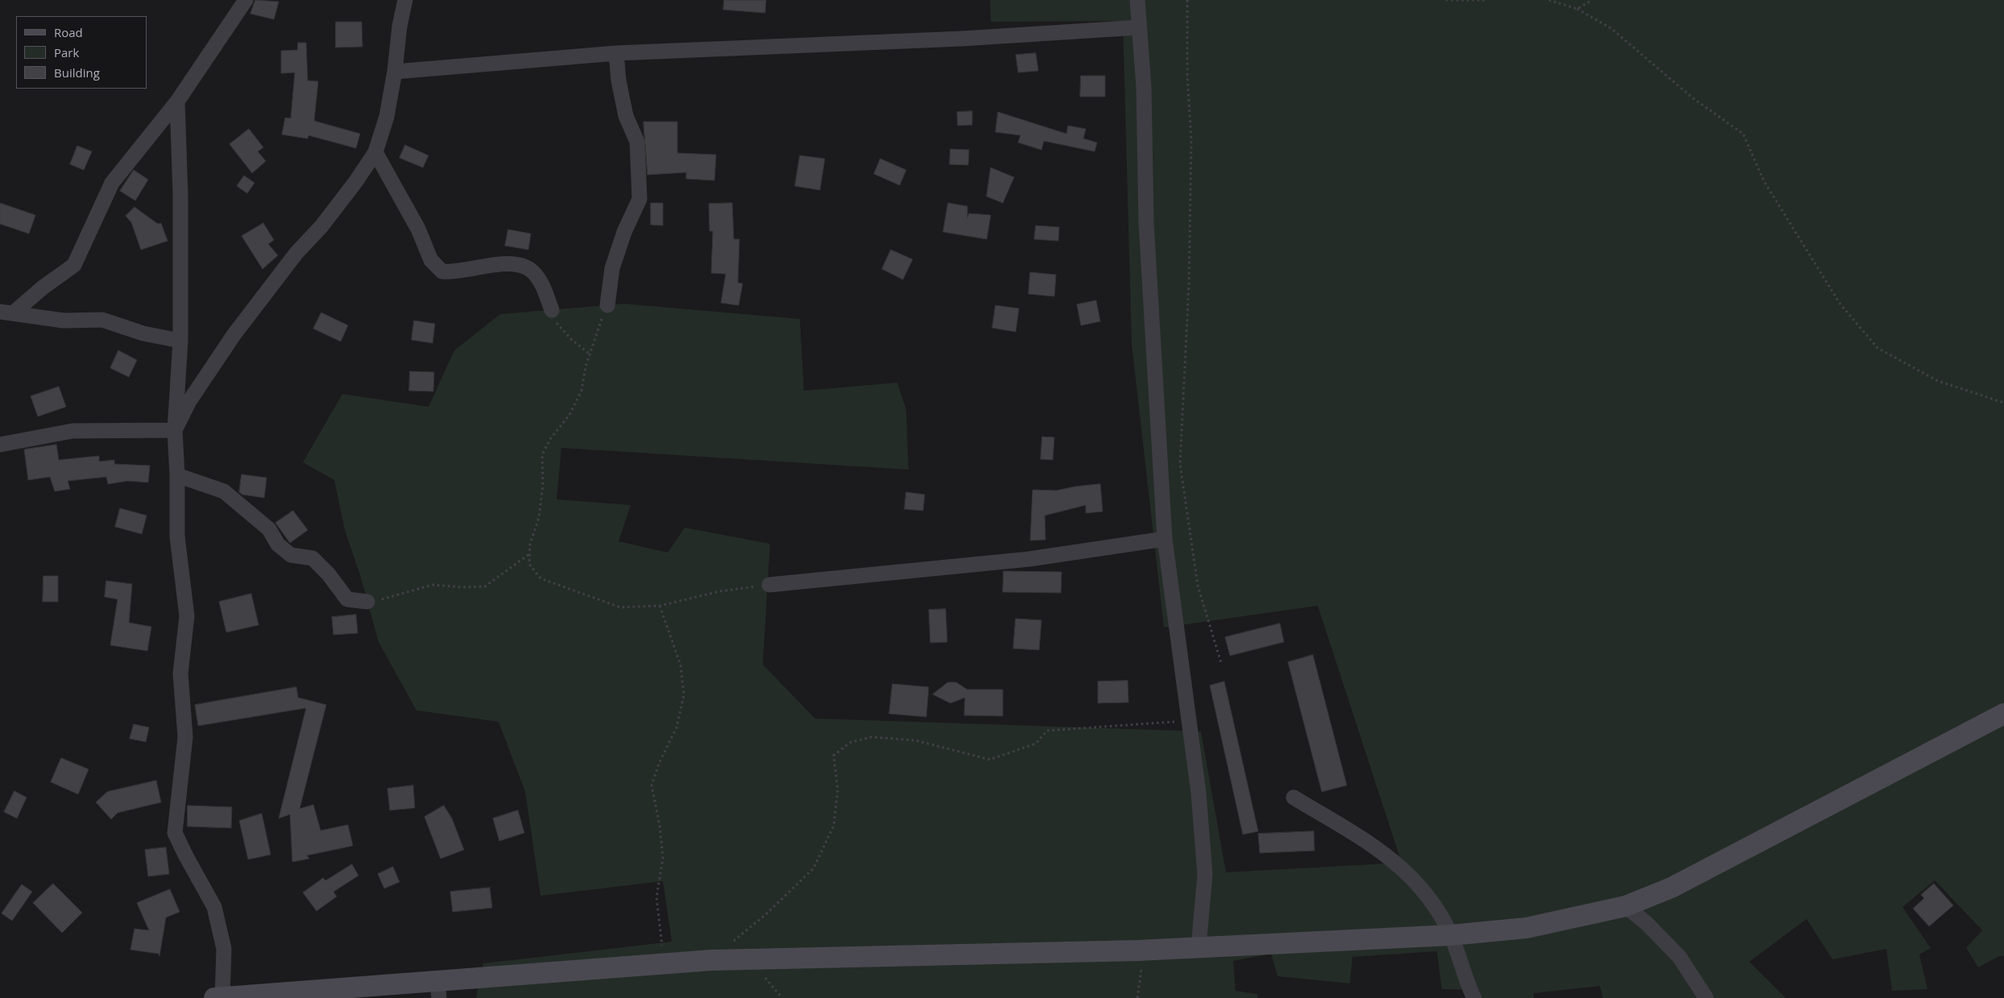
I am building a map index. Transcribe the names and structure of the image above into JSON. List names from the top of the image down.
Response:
{
  "legend": ["Road", "Park", "Building"]
}
